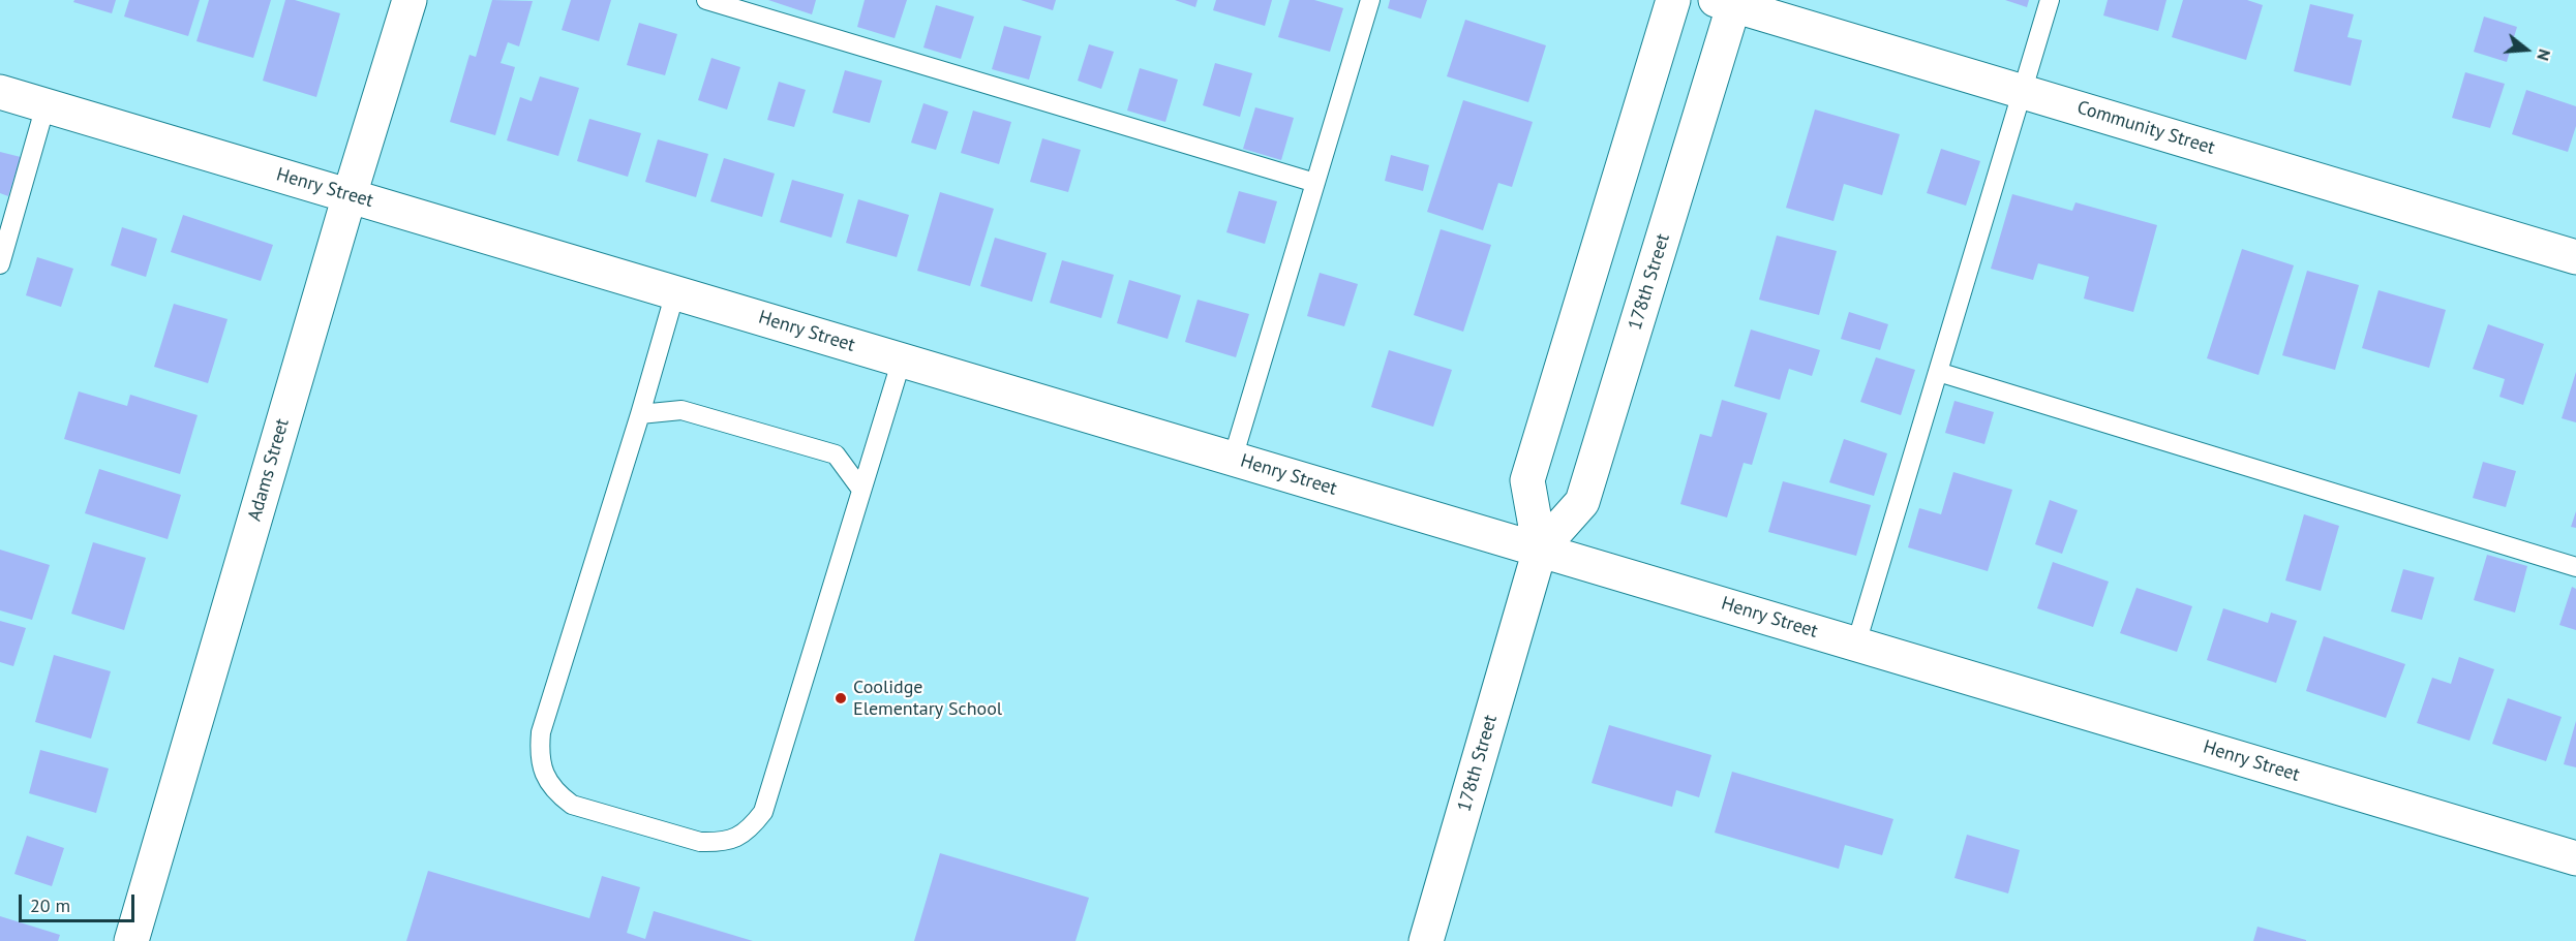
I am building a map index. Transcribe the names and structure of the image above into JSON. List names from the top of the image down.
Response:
{
  "streets": {
    "street": [
      "Community Street",
      "Henry Street",
      "178th Street",
      "Adams Street"
    ]
  },
  "crossings": [
    ["Community Street", "178th Street"],
    ["Henry Street", "178th Street"],
    ["Henry Street", "Adams Street"]
  ],
  "places": ["Coolidge Elementary School"],
  "scale_bar": "20 m",
  "north": "right"
}
